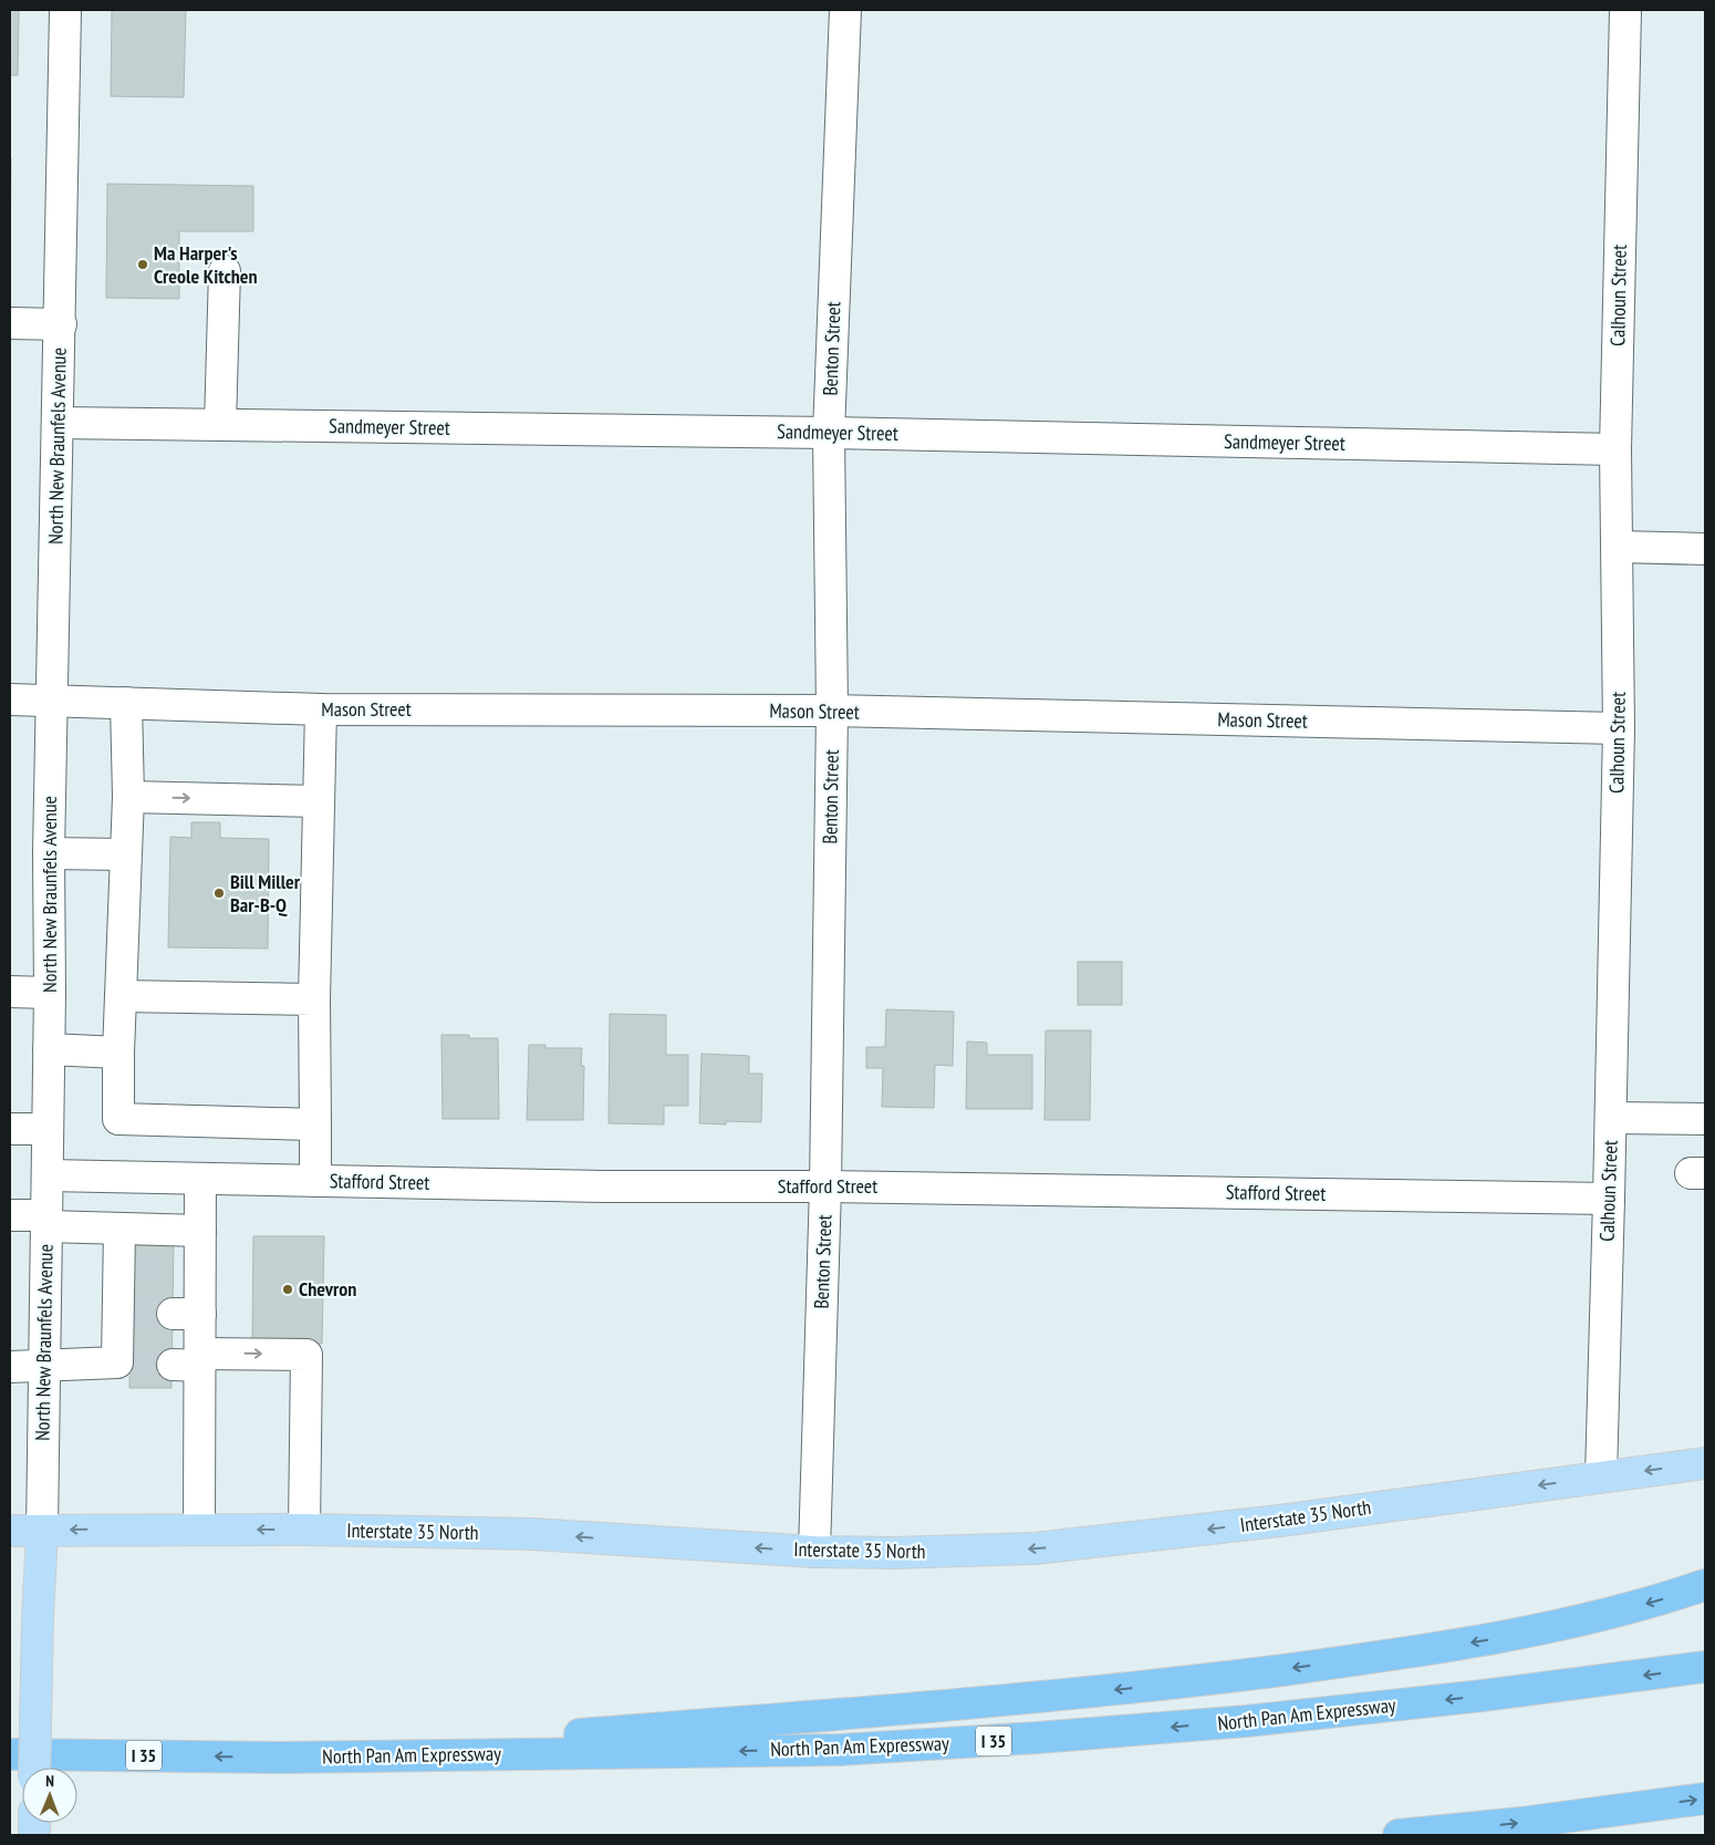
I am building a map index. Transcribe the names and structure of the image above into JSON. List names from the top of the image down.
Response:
{
  "streets": {
    "highway": ["North Pan Am Expressway", "I 35"],
    "main road": ["North New Braunfels Avenue", "Interstate 35 North"],
    "street": [
      "Calhoun Street",
      "Benton Street",
      "Sandmeyer Street",
      "Mason Street",
      "Stafford Street"
    ]
  },
  "crossings": [
    ["Calhoun Street", "Sandmeyer Street"],
    ["Calhoun Street", "Mason Street"],
    ["Calhoun Street", "Stafford Street"],
    ["Calhoun Street", "Interstate 35 North"],
    ["Benton Street", "Sandmeyer Street"],
    ["Benton Street", "Mason Street"],
    ["Benton Street", "Stafford Street"],
    ["Benton Street", "Interstate 35 North"],
    ["Sandmeyer Street", "North New Braunfels Avenue"],
    ["North New Braunfels Avenue", "Mason Street"],
    ["North New Braunfels Avenue", "Stafford Street"],
    ["North New Braunfels Avenue", "Interstate 35 North"]
  ],
  "one_way": ["Interstate 35 North"],
  "places": ["Ma Harper's Creole Kitchen", "Bill Miller Bar-B-Q", "Chevron"],
  "north": "top"
}
